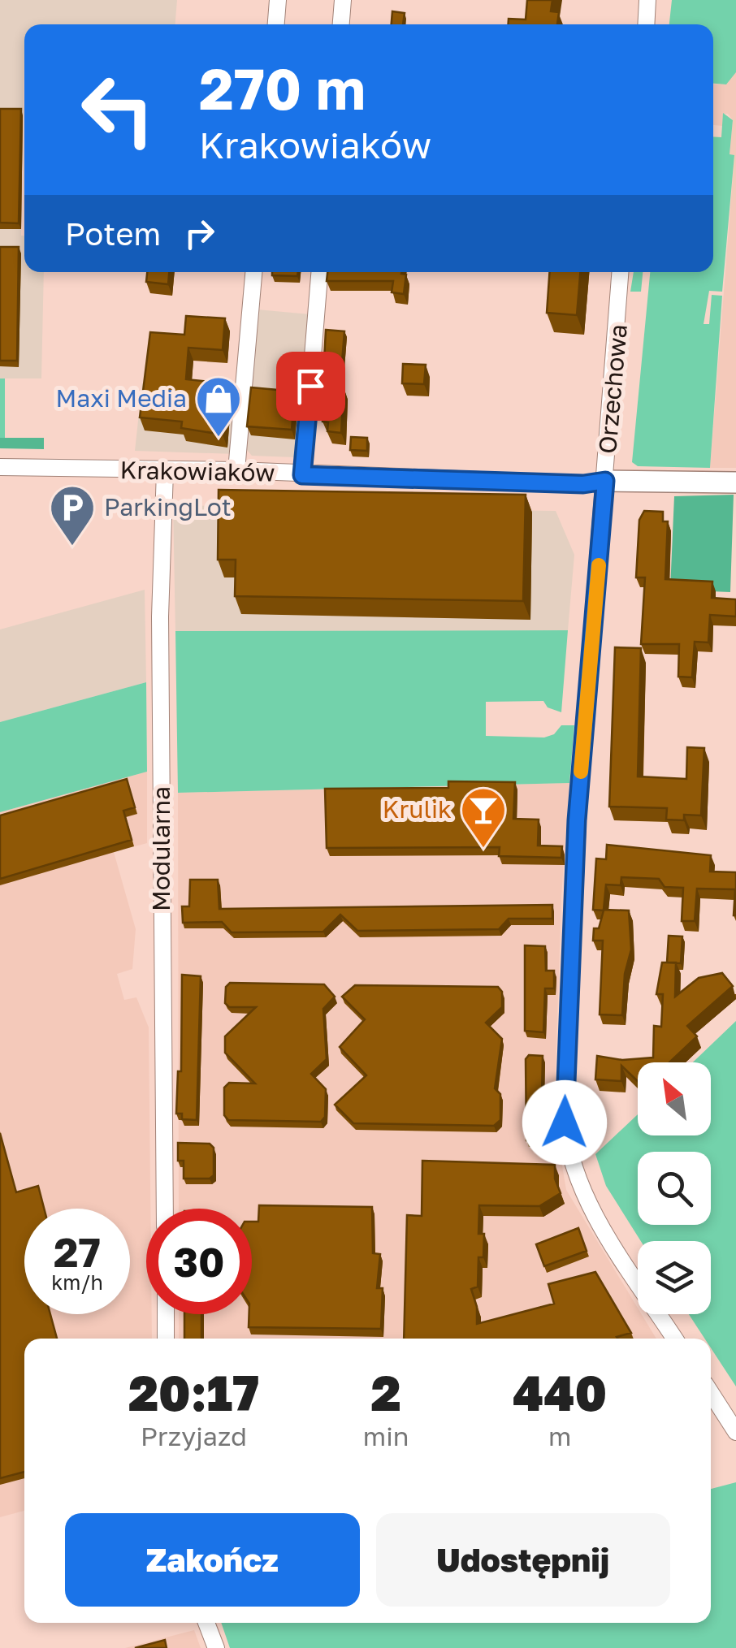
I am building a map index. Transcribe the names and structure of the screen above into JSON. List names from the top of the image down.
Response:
{
  "streets": {
    "street": ["Orzechowa", "Krakowiaków", "Modularna"]
  },
  "crossings": [
    ["Orzechowa", "Krakowiaków"],
    ["Krakowiaków", "Modularna"]
  ],
  "places": {
    "shop": ["Maxi Media"],
    "parking": ["ParkingLot"],
    "bar": ["Krulik"]
  },
  "north": "top left",
  "page": {
    "turn": ["270 m", "Krakowiaków"],
    "then": "Potem",
    "speed": "27 km/h",
    "limit": "30",
    "eta": [
      "20:17",
      "Przyjazd",
      "2",
      "min",
      "440",
      "m"
    ],
    "buttons": ["Zakończ", "Udostępnij"]
  }
}
